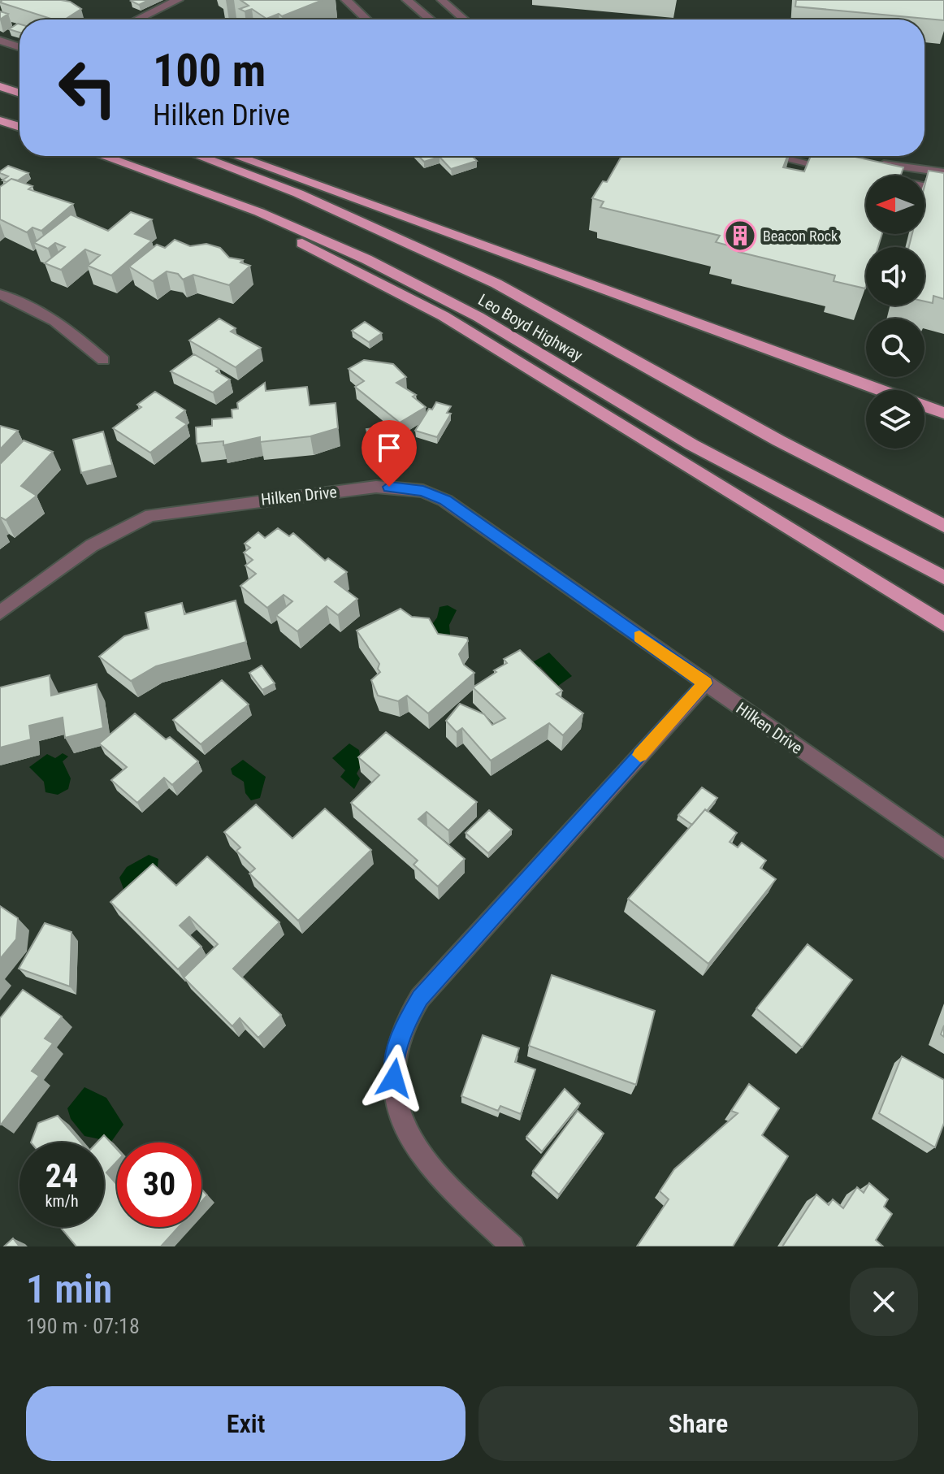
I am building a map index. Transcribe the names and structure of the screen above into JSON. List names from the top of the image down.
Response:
{
  "streets": {
    "highway": ["Leo Boyd Highway"],
    "street": ["Hilken Drive"]
  },
  "places": {
    "building": ["Beacon Rock"]
  },
  "north": "left",
  "page": {
    "turn": ["100 m", "Hilken Drive"],
    "speed": "24 km/h",
    "limit": "30",
    "heading": ["1 min", "190 m · 07:18"],
    "buttons": ["Exit", "Share"]
  }
}
